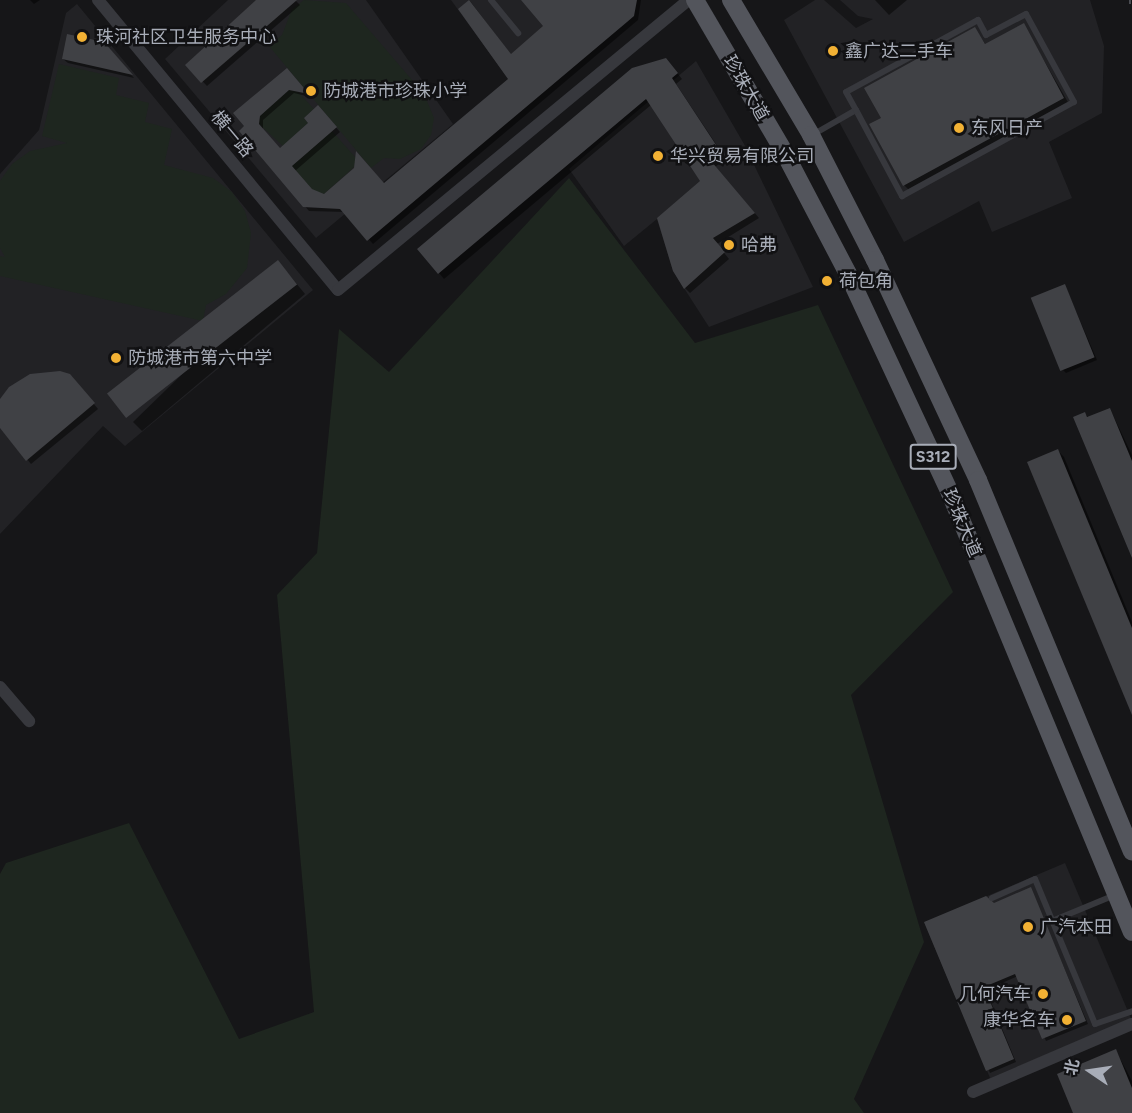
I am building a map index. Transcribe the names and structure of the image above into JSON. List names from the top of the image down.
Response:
{
  "streets": {
    "main road": ["珍珠大道", "S312"],
    "street": ["横一路"]
  },
  "places": [
    "珠河社区卫生服务中心",
    "鑫广达二手车",
    "防城港市珍珠小学",
    "东风日产",
    "华兴贸易有限公司",
    "哈弗",
    "荷包角",
    "防城港市第六中学",
    "广汽本田",
    "几何汽车",
    "康华名车"
  ],
  "north": "left"
}
